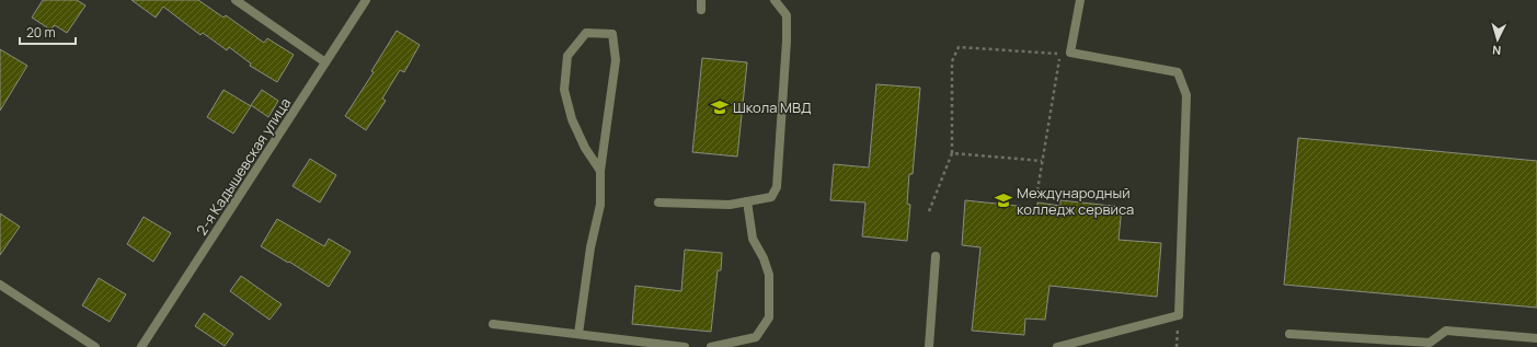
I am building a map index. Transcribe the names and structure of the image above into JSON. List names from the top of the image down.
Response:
{
  "streets": {
    "street": ["2-я Кадышевская улица"]
  },
  "places": {
    "school or university": ["Школа МВД", "Международный колледж сервиса"]
  },
  "scale_bar": "20 m",
  "north": "bottom"
}
